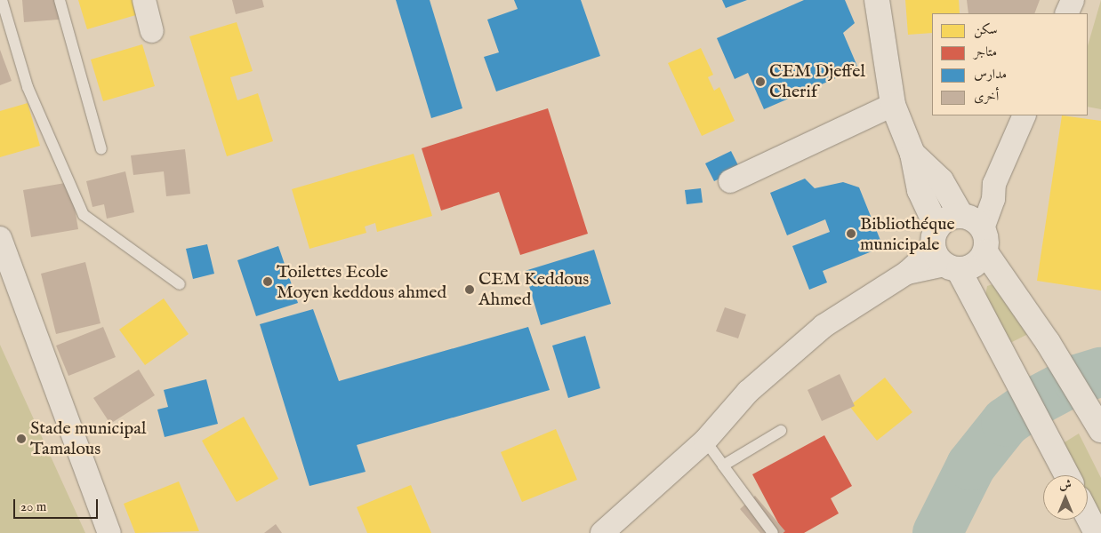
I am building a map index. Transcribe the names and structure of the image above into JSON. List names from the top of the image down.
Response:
{
  "places": [
    "CEM Djeffel Cherif",
    "Bibliothéque municipale",
    "Toilettes Ecole Moyen keddous ahmed",
    "CEM Keddous Ahmed",
    "Stade municipal Tamalous"
  ],
  "legend": [
    "سكن",
    "متاجر",
    "مدارس",
    "أخرى"
  ],
  "scale_bar": "20 m",
  "north": "top"
}
